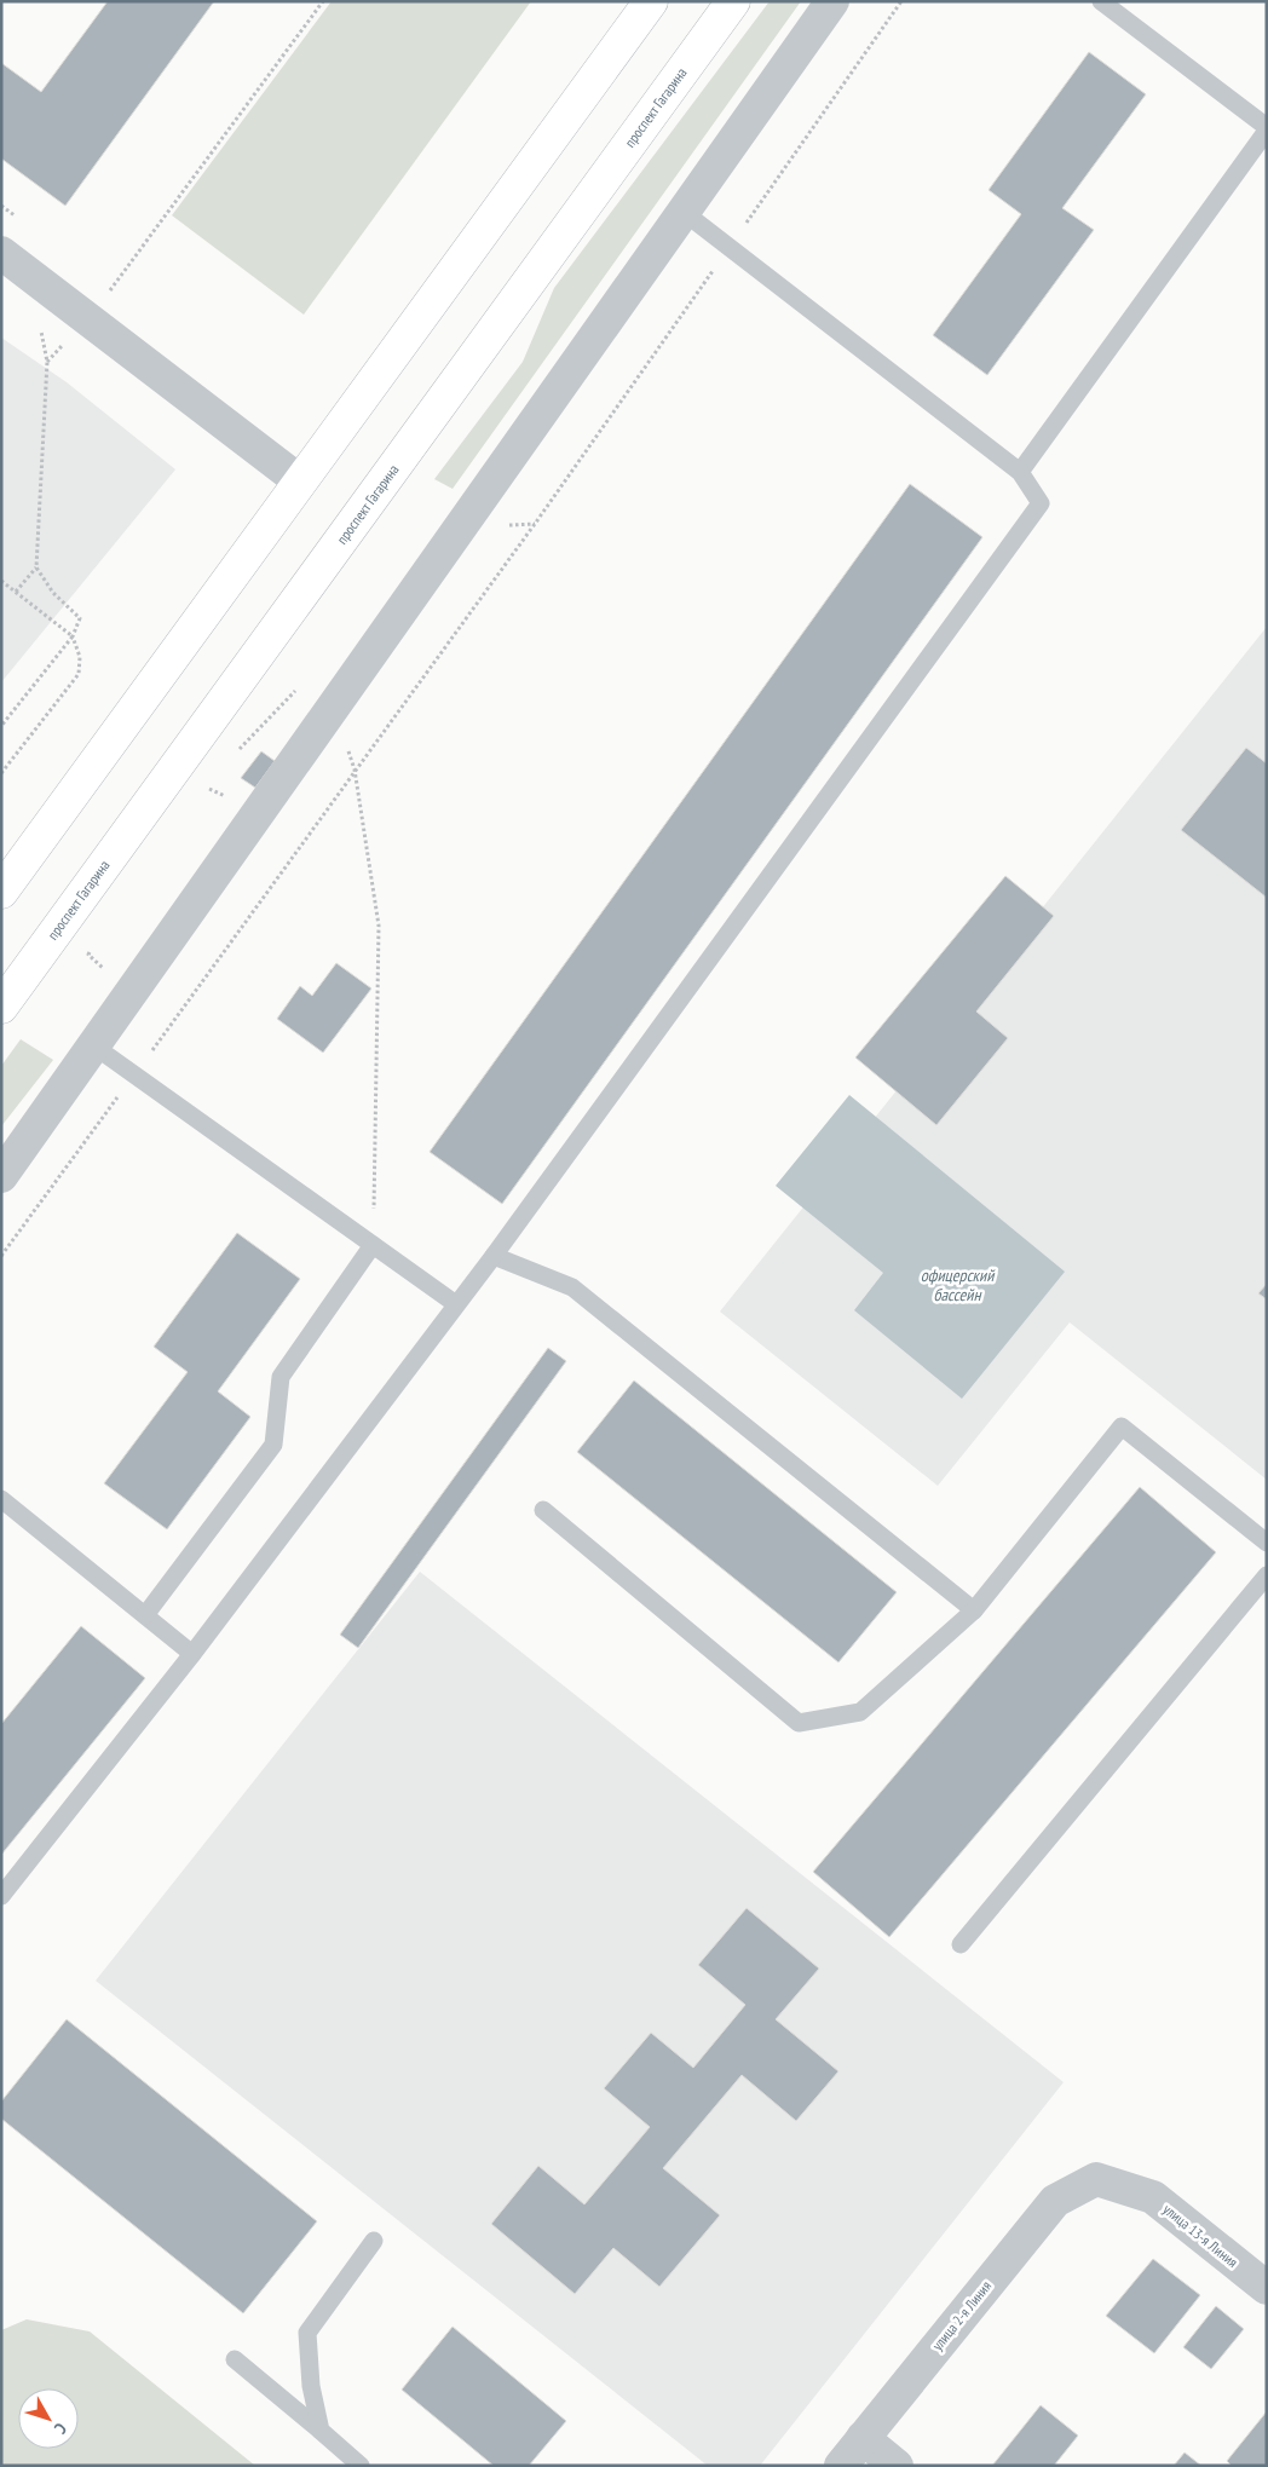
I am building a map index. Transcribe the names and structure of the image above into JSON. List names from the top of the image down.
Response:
{
  "streets": {
    "main road": ["проспект Гагарина"],
    "street": ["улица 13-я Линия", "улица 2-я Линия"]
  },
  "crossings": [
    ["улица 13-я Линия", "улица 2-я Линия"]
  ],
  "water": ["офицерский бассейн"],
  "north": "bottom right"
}
